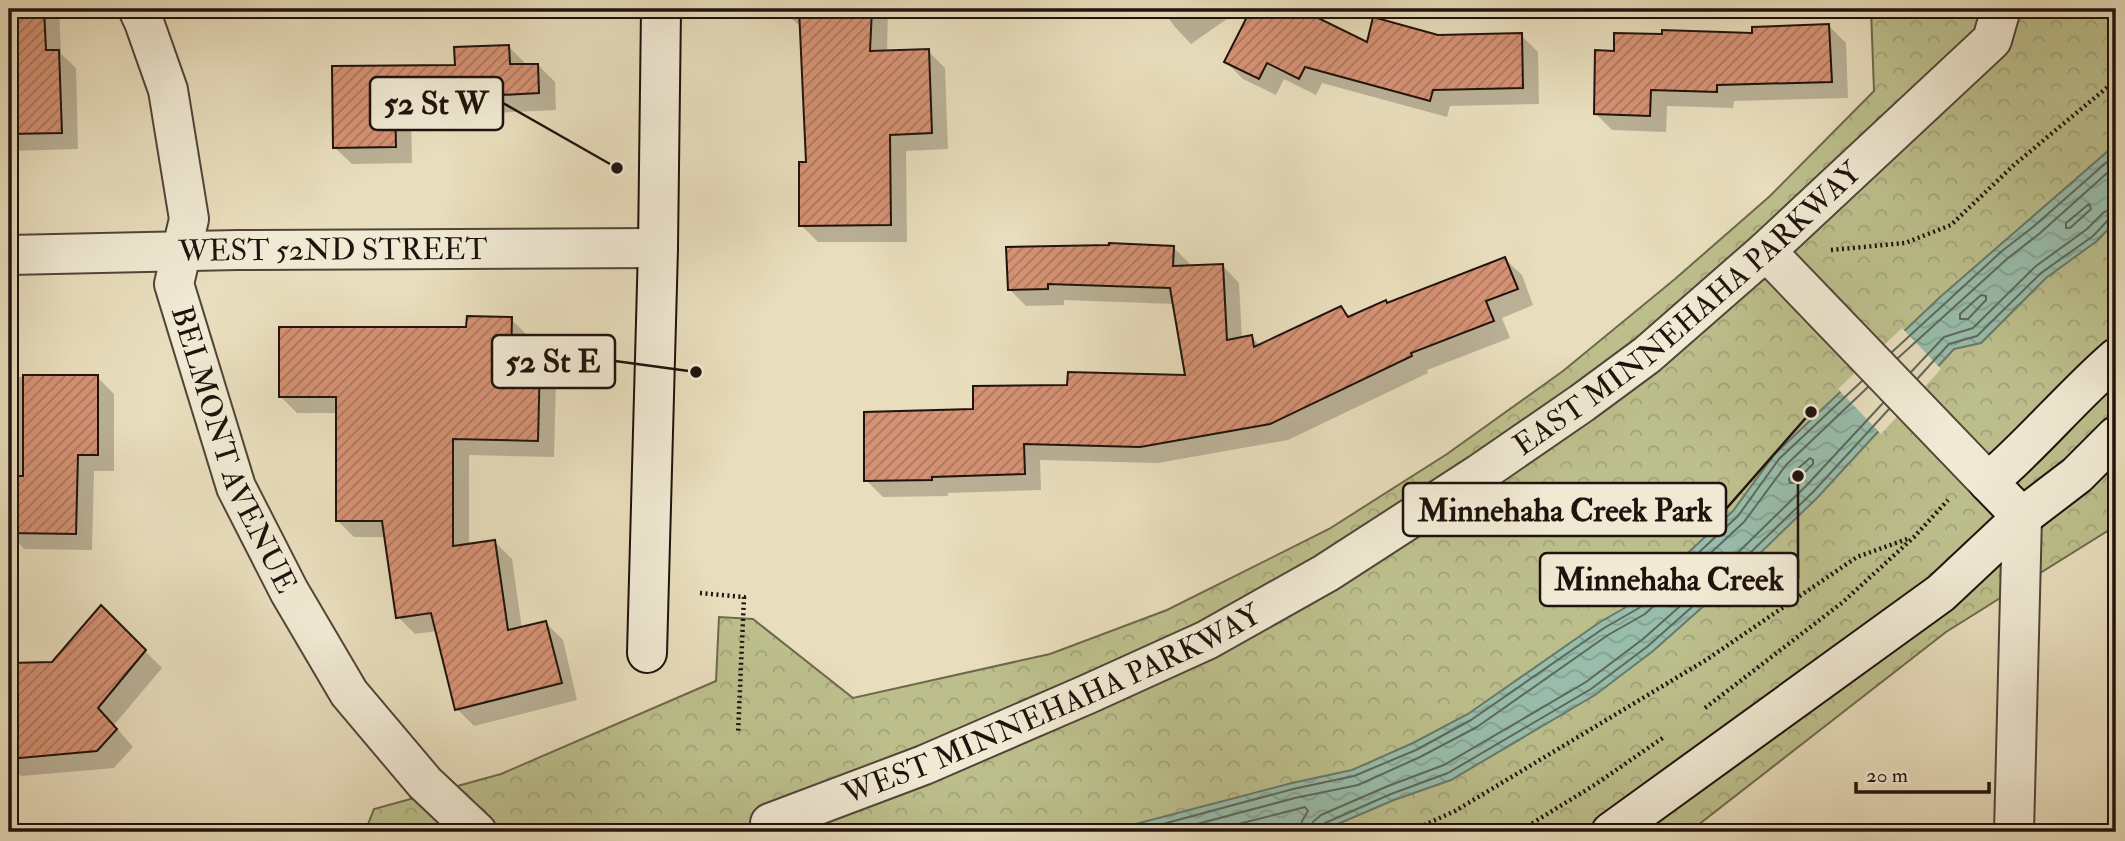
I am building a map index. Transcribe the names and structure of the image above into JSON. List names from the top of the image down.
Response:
{
  "streets": {
    "street": [
      "WEST 52ND STREET",
      "EAST MINNEHAHA PARKWAY",
      "BELMONT AVENUE",
      "WEST MINNEHAHA PARKWAY"
    ]
  },
  "crossings": [
    ["WEST 52ND STREET", "BELMONT AVENUE"],
    ["EAST MINNEHAHA PARKWAY", "WEST MINNEHAHA PARKWAY"]
  ],
  "places": [
    "52 St W",
    "52 St E",
    "Minnehaha Creek Park",
    "Minnehaha Creek"
  ],
  "scale_bar": "20 m"
}
